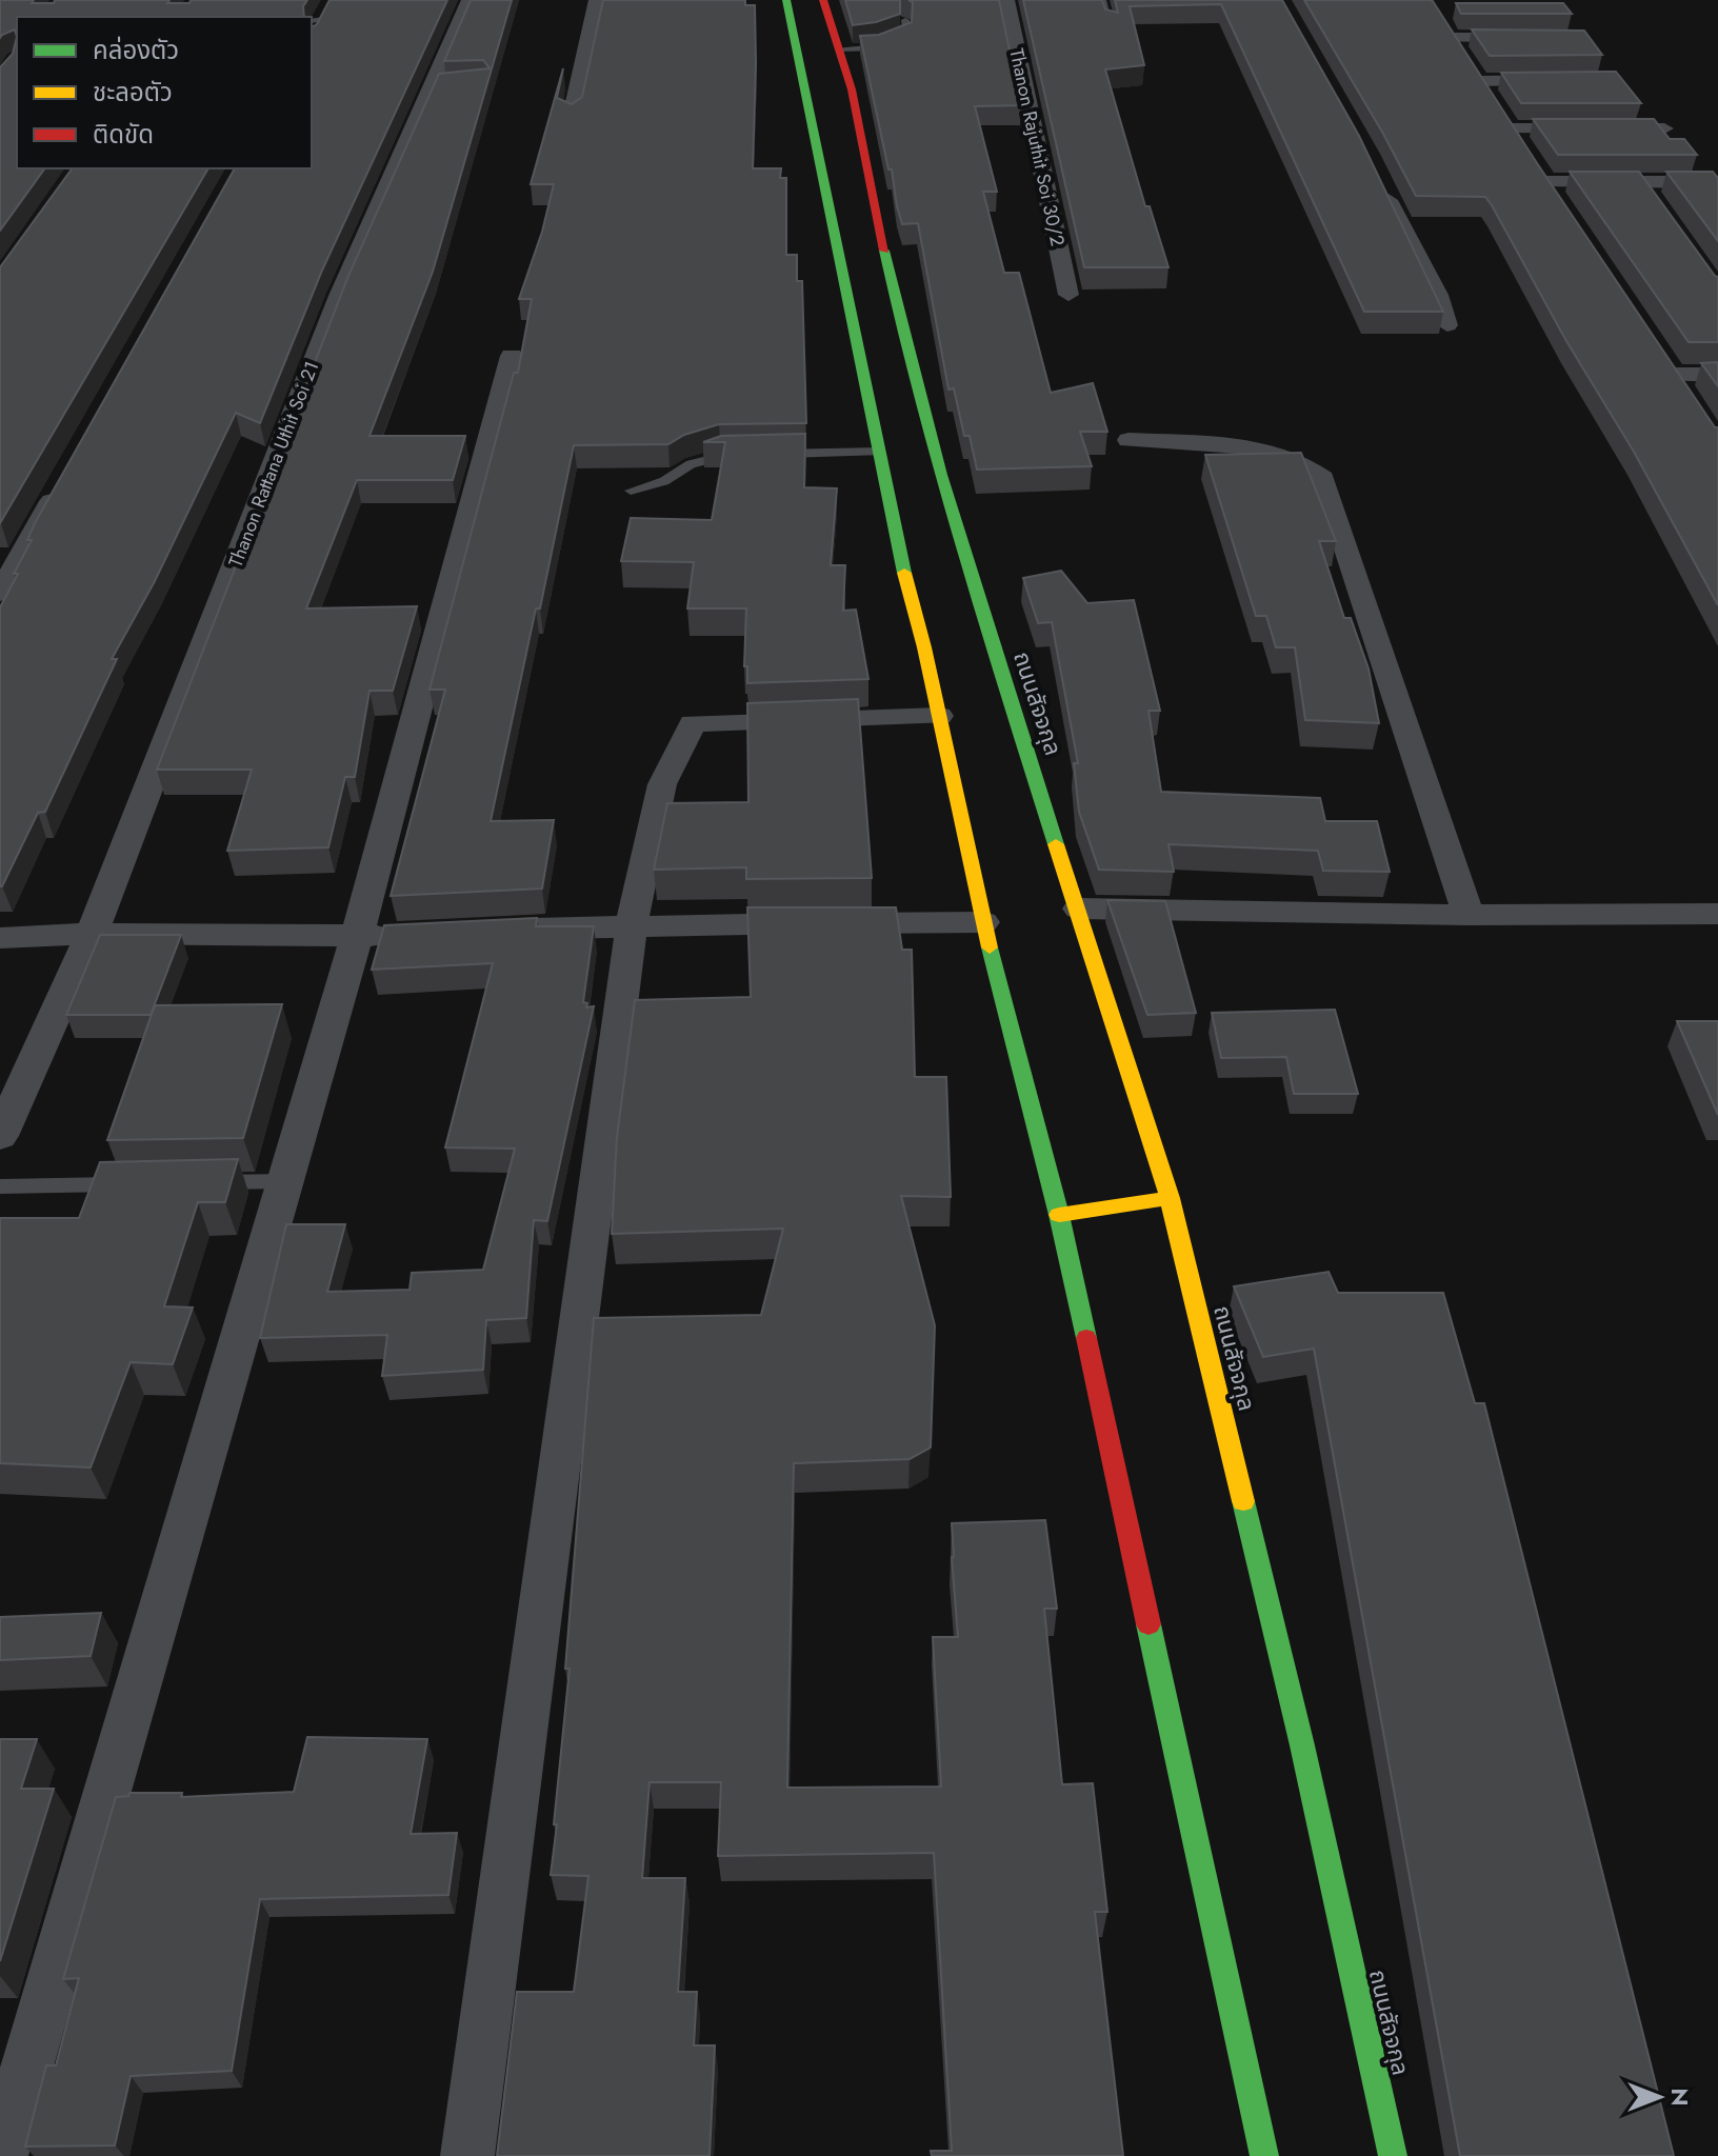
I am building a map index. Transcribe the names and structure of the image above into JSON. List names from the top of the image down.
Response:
{
  "streets": {
    "street": ["Thanon Rajuthit Soi 30/2", "Thanon Rattana Uthit Soi 21", "ถนนสัจจกุล"]
  },
  "legend": ["คล่องตัว", "ชะลอตัว", "ติดขัด"],
  "north": "right"
}
